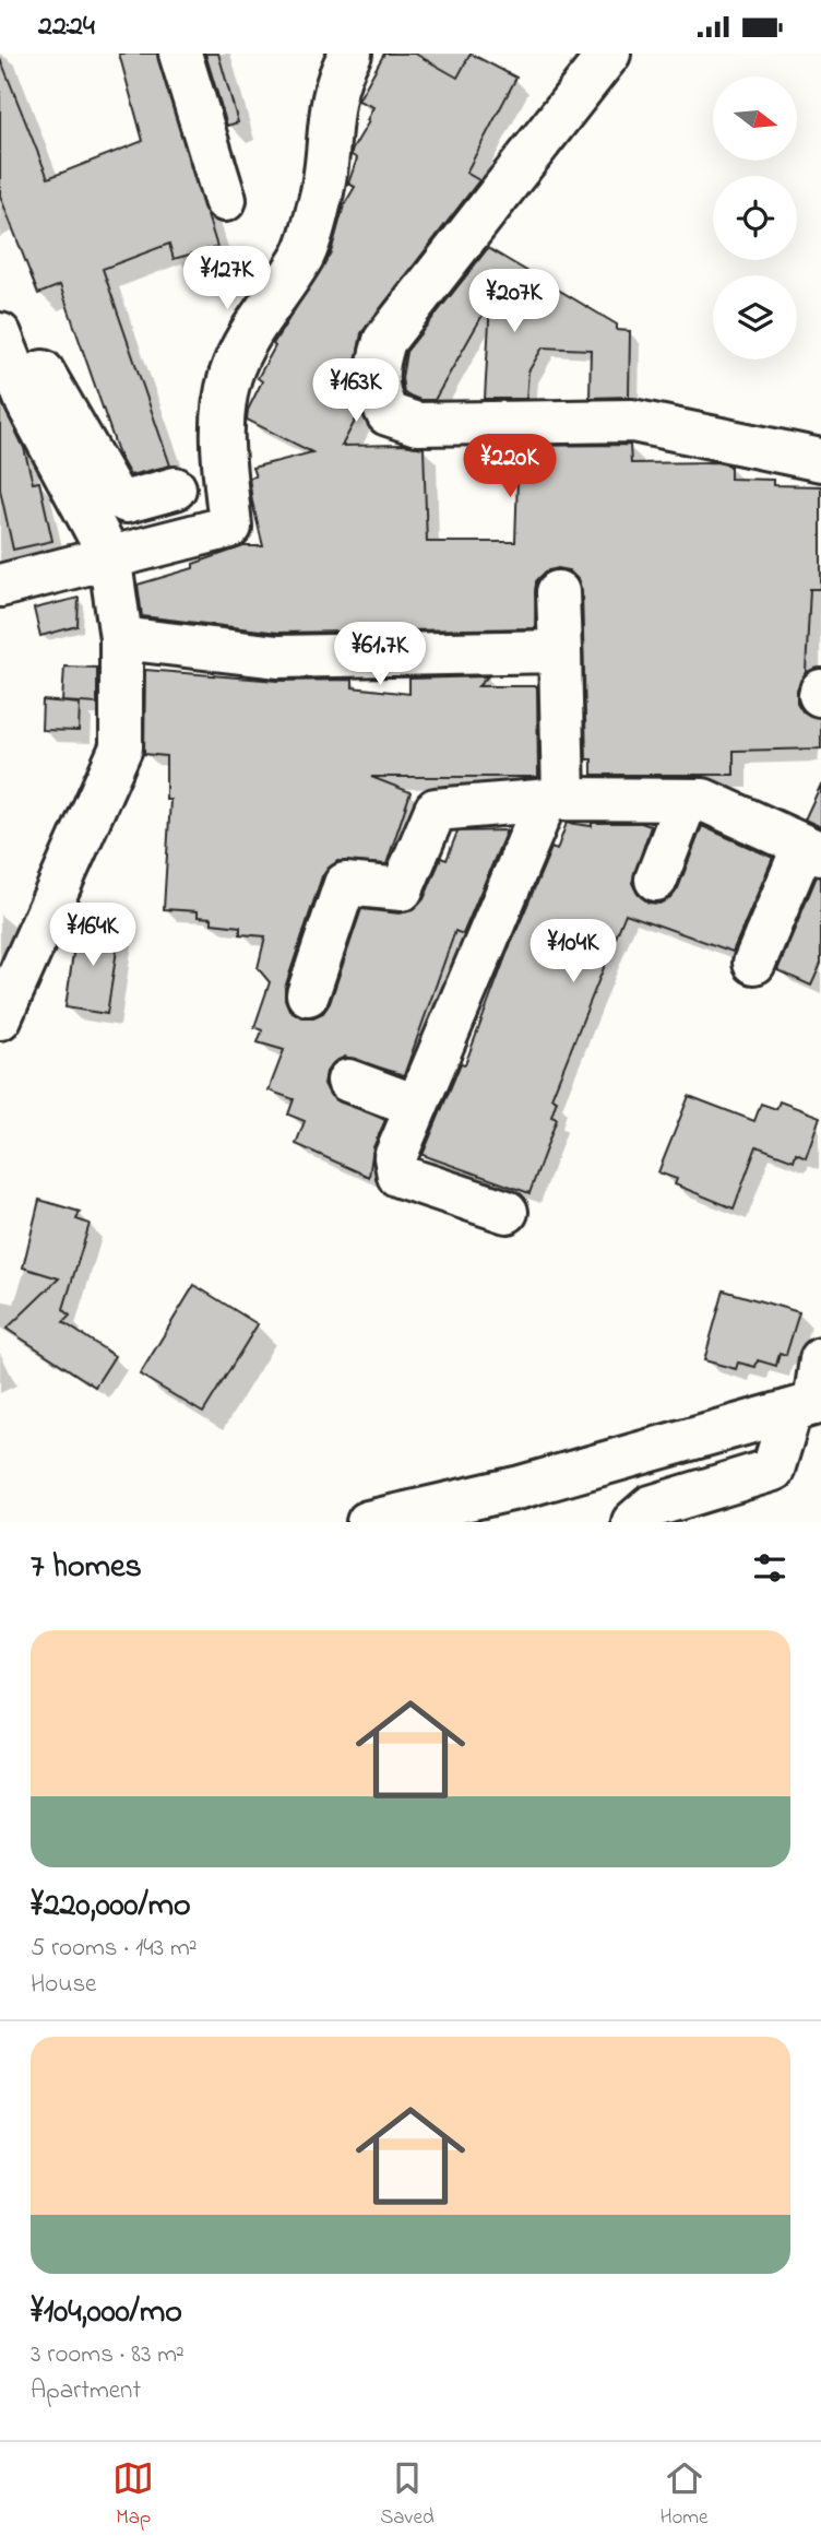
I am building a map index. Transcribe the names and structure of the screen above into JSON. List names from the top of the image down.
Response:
{
  "north": "right",
  "page": {
    "status": "22:24",
    "price": [
      "¥127K",
      "¥207K",
      "¥163K",
      "¥220K",
      "¥61.7K",
      "¥164K",
      "¥104K"
    ],
    "heading": "7 homes",
    "list": [
      {
        "name": "¥220,000/mo",
        "note": "5 rooms · 143 m² · House"
      },
      {
        "name": "¥104,000/mo",
        "note": "3 rooms · 83 m² · Apartment"
      }
    ],
    "tabs": ["Map", "Saved", "Home"]
  }
}
